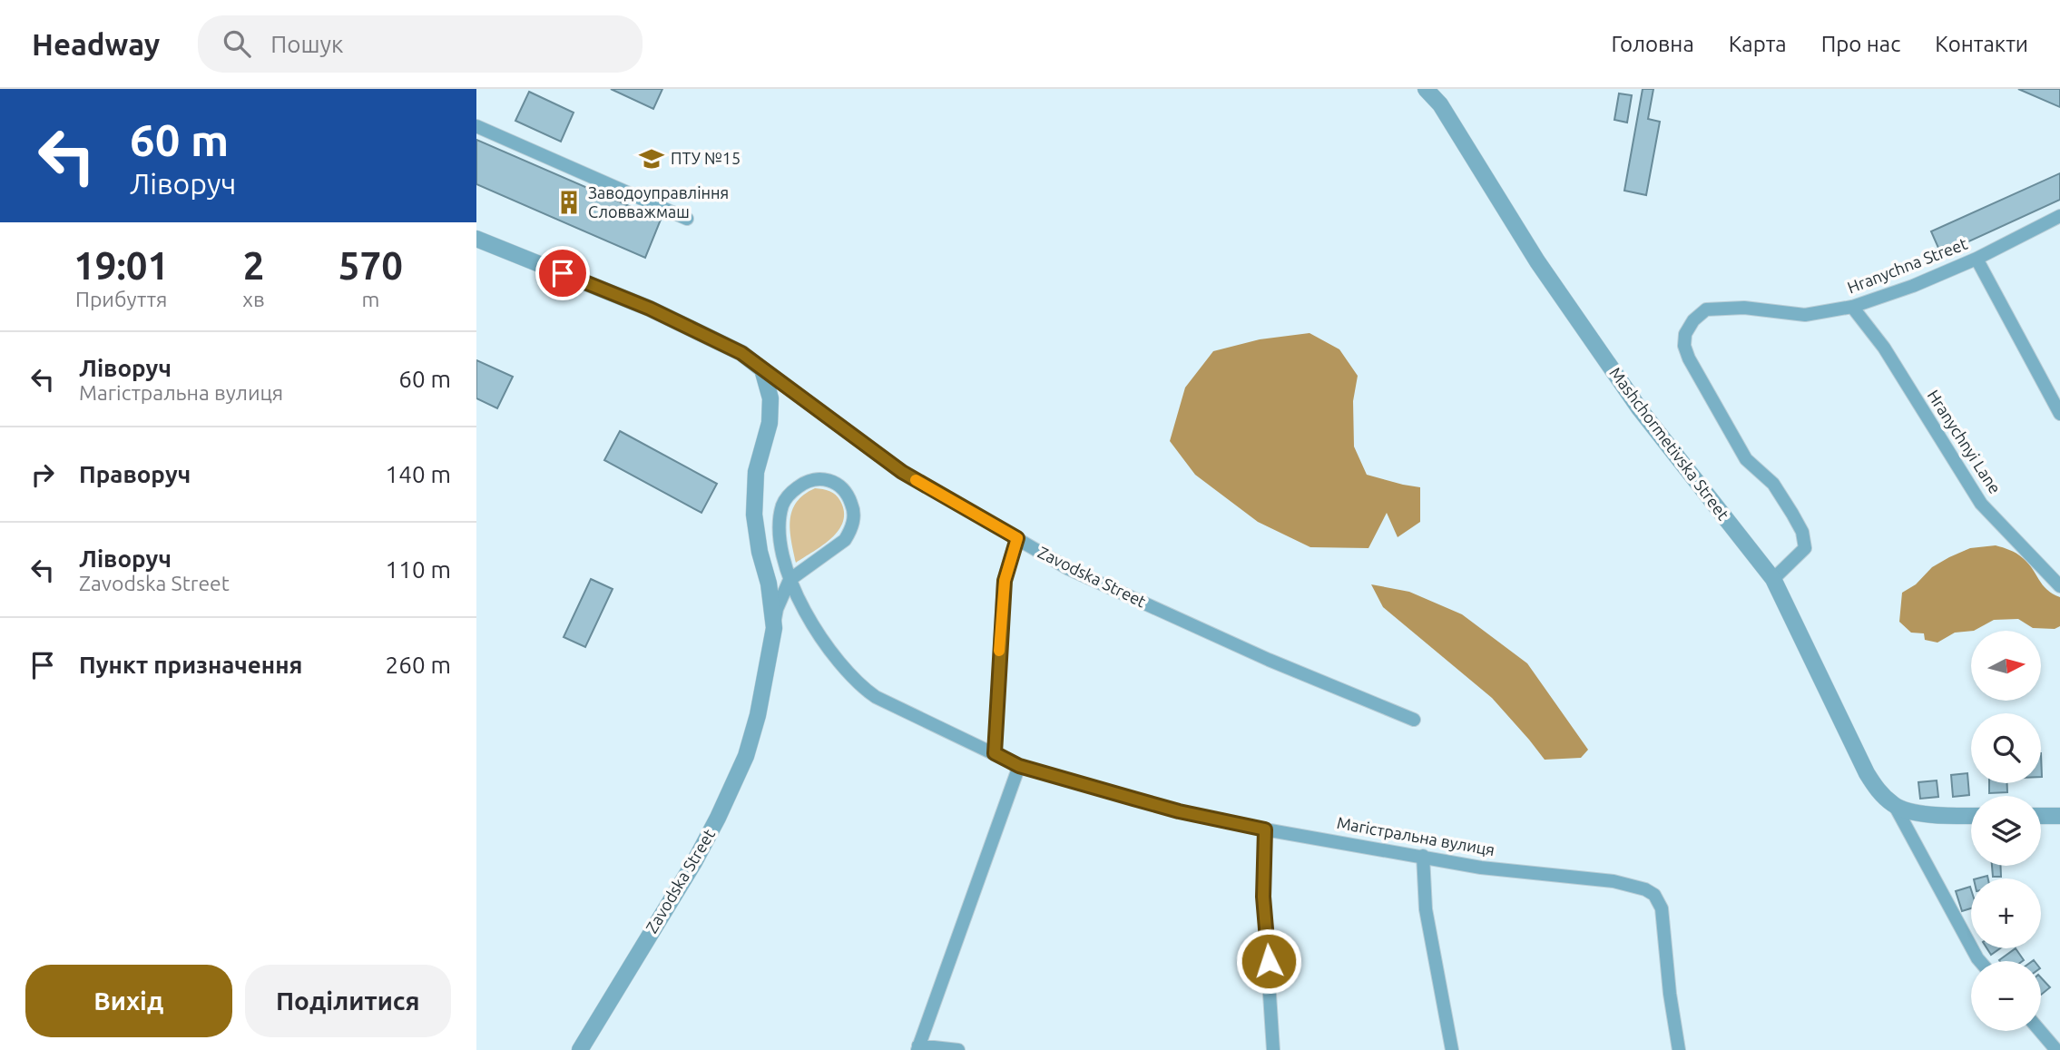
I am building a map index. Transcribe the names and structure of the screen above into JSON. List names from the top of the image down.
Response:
{
  "streets": {
    "street": [
      "Hranychna Street",
      "Hranychnyi Lane",
      "Mashchormetivska Street",
      "Zavodska Street",
      "Магістральна вулиця"
    ]
  },
  "crossings": [
    ["Hranychna Street", "Hranychnyi Lane"],
    ["Hranychna Street", "Mashchormetivska Street"],
    ["Zavodska Street", "Магістральна вулиця"]
  ],
  "places": {
    "school or university": ["ПТУ №15"],
    "building": ["Заводоуправління Словважмаш"]
  },
  "north": "right",
  "page": {
    "header": "Headway",
    "search": "Пошук",
    "nav": [
      "Головна",
      "Карта",
      "Про нас",
      "Контакти"
    ],
    "turn": ["60 m", "Ліворуч"],
    "eta": [
      "19:01",
      "Прибуття",
      "2",
      "хв",
      "570",
      "m"
    ],
    "list": [
      {
        "name": "Ліворуч",
        "note": "Магістральна вулиця",
        "value": "60 m"
      },
      {
        "name": "Праворуч",
        "value": "140 m"
      },
      {
        "name": "Ліворуч",
        "note": "Zavodska Street",
        "value": "110 m"
      },
      {
        "name": "Пункт призначення",
        "value": "260 m"
      }
    ],
    "map_buttons": ["+", "−"],
    "buttons": ["Вихід", "Поділитися"]
  }
}
